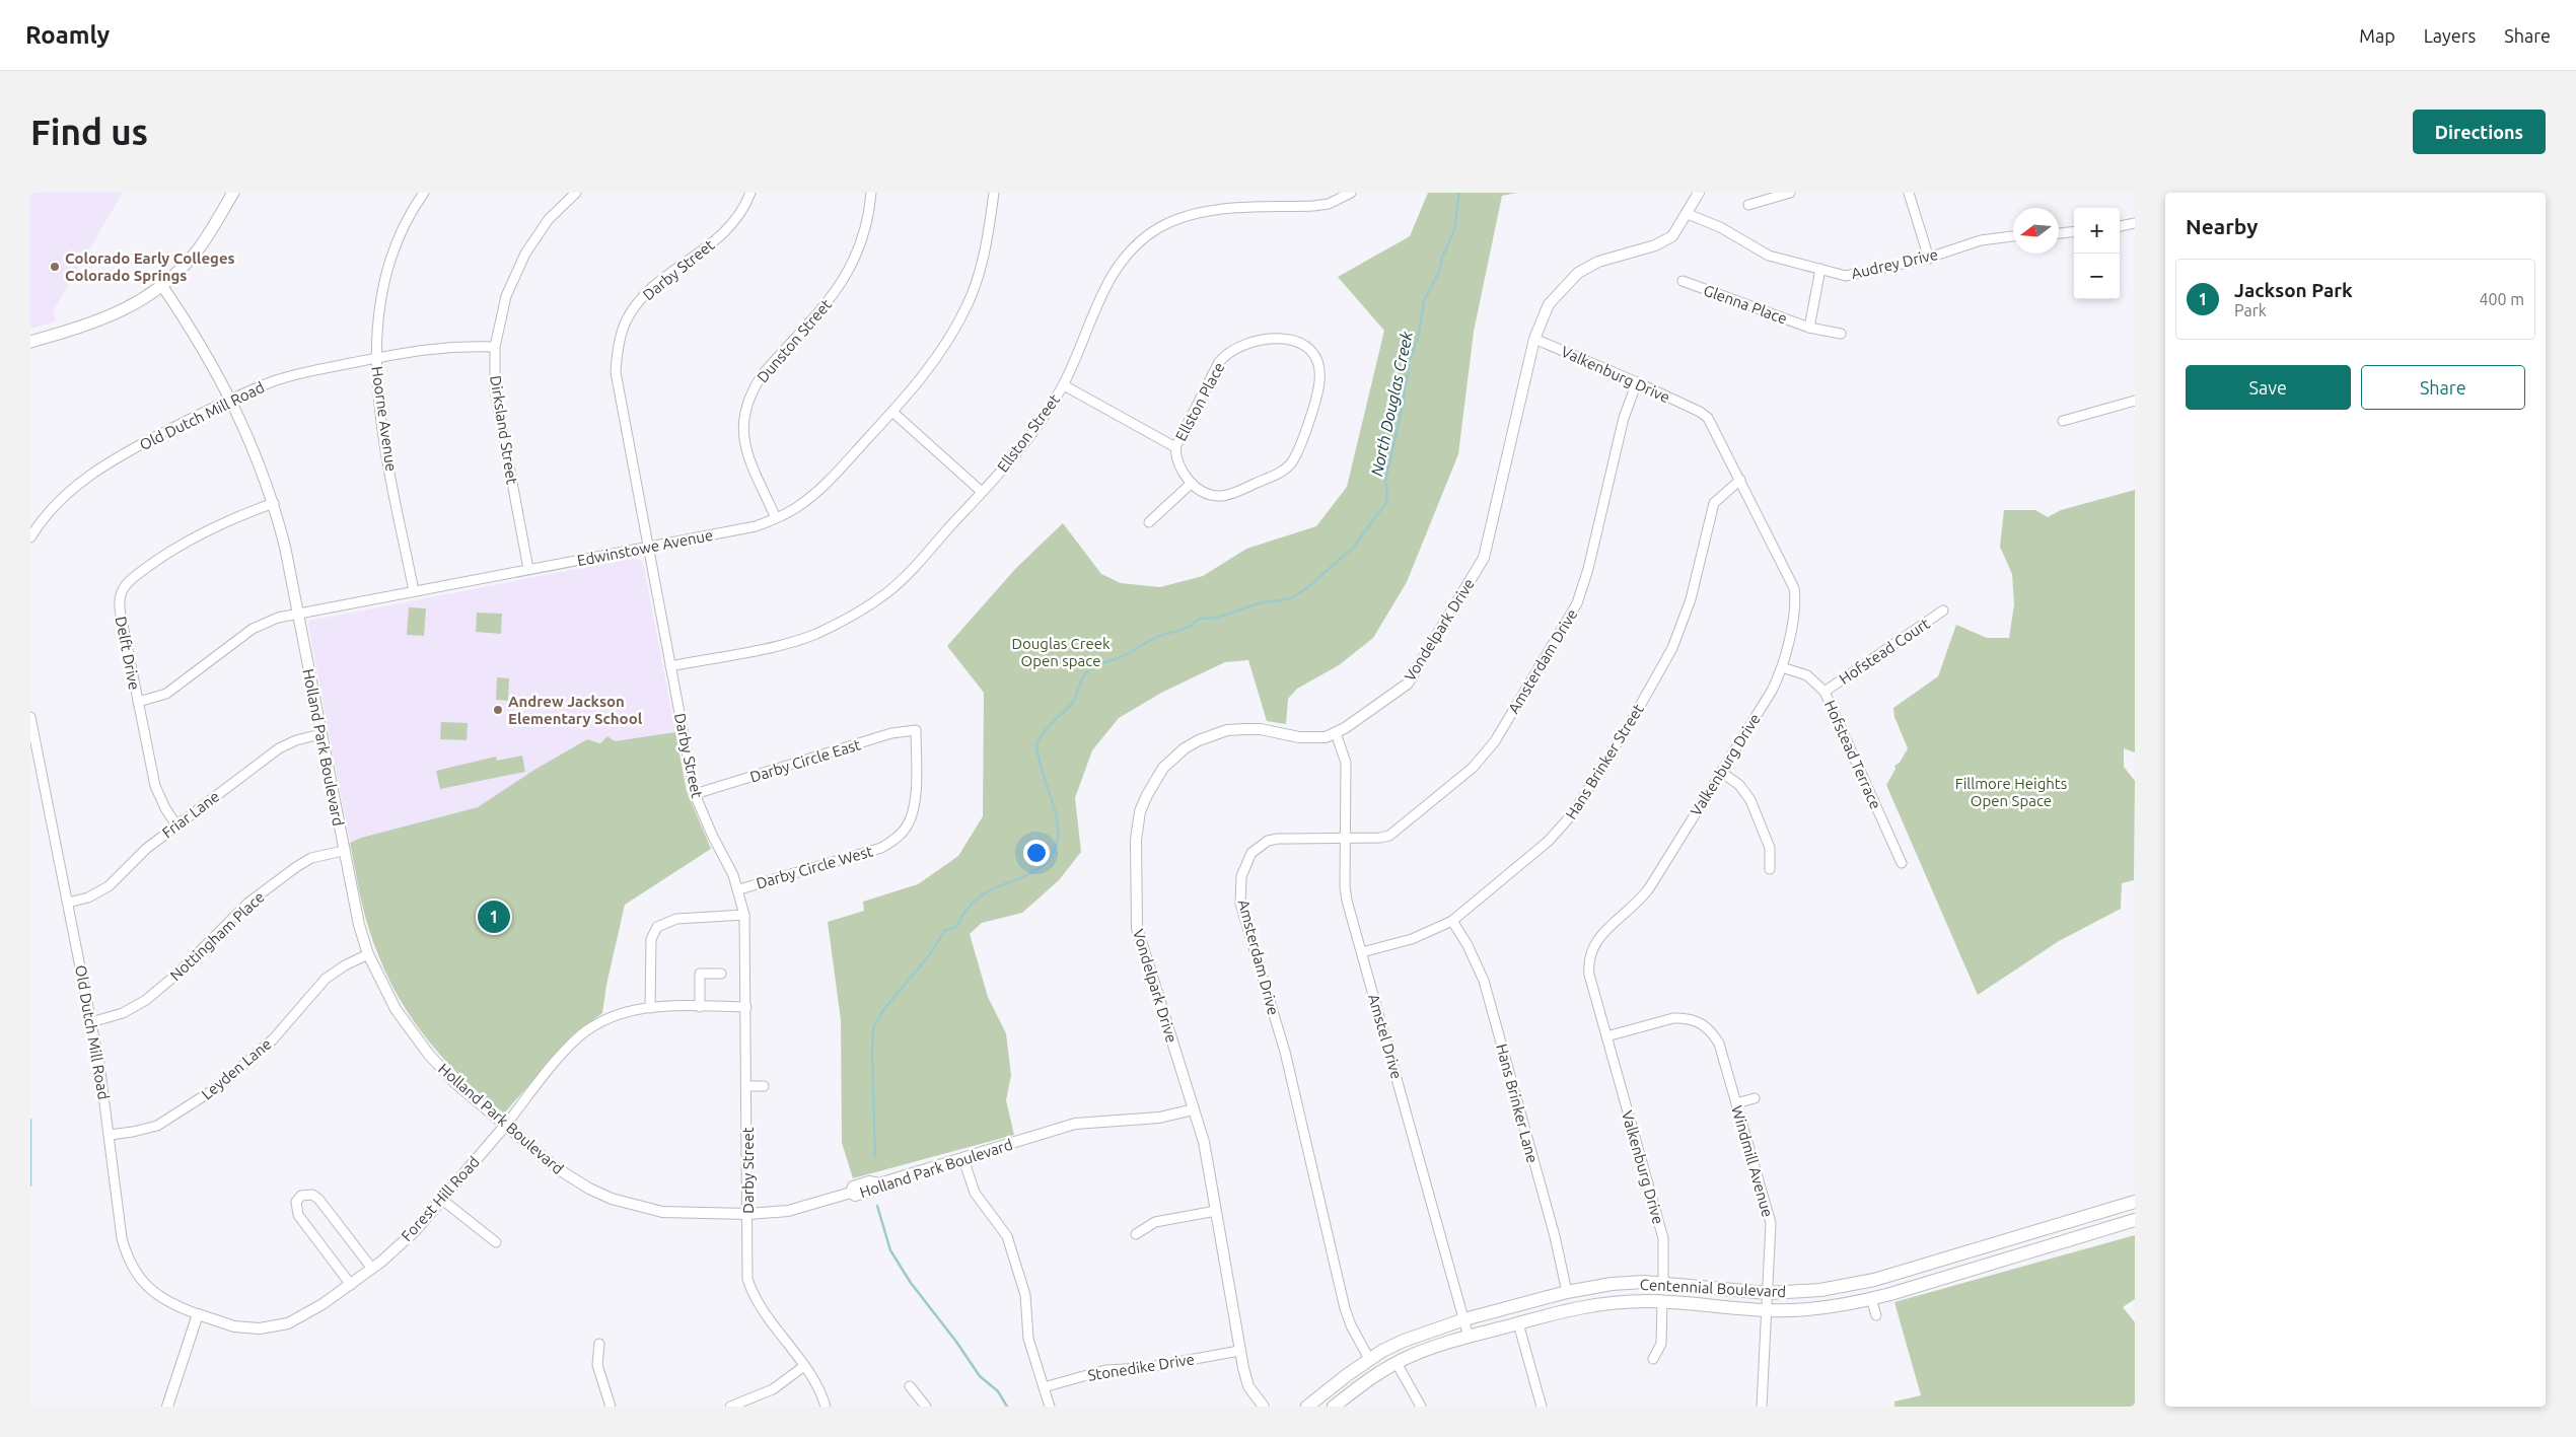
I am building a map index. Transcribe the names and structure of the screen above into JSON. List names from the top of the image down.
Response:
{
  "streets": {
    "main road": ["Centennial Boulevard"],
    "street": [
      "Audrey Drive",
      "Darby Street",
      "Glenna Place",
      "Dunston Street",
      "Valkenburg Drive",
      "Ellston Place",
      "Old Dutch Mill Road",
      "Hoorne Avenue",
      "Dirksland Street",
      "Ellston Street",
      "Edwinstowe Avenue",
      "Vondelpark Drive",
      "Hofstead Court",
      "Delft Drive",
      "Amsterdam Drive",
      "Holland Park Boulevard",
      "Hofstead Terrace",
      "Darby Circle East",
      "Hans Brinker Street",
      "Friar Lane",
      "Darby Circle West",
      "Nottingham Place",
      "Amstel Drive",
      "Leyden Lane",
      "Hans Brinker Lane",
      "Windmill Avenue",
      "Forest Hill Road",
      "Stonedike Drive"
    ]
  },
  "crossings": [
    ["Audrey Drive", "Glenna Place"],
    ["Audrey Drive", "Vondelpark Drive"],
    ["Darby Street", "Ellston Street"],
    ["Darby Street", "Edwinstowe Avenue"],
    ["Darby Street", "Holland Park Boulevard"],
    ["Darby Street", "Darby Circle East"],
    ["Darby Street", "Darby Circle West"],
    ["Darby Street", "Forest Hill Road"],
    ["Dunston Street", "Edwinstowe Avenue"],
    ["Valkenburg Drive", "Vondelpark Drive"],
    ["Valkenburg Drive", "Amsterdam Drive"],
    ["Valkenburg Drive", "Hofstead Terrace"],
    ["Valkenburg Drive", "Hans Brinker Street"],
    ["Valkenburg Drive", "Windmill Avenue"],
    ["Valkenburg Drive", "Centennial Boulevard"],
    ["Ellston Place", "Ellston Street"],
    ["Old Dutch Mill Road", "Hoorne Avenue"],
    ["Old Dutch Mill Road", "Dirksland Street"],
    ["Old Dutch Mill Road", "Holland Park Boulevard"],
    ["Old Dutch Mill Road", "Friar Lane"],
    ["Old Dutch Mill Road", "Nottingham Place"],
    ["Old Dutch Mill Road", "Leyden Lane"],
    ["Old Dutch Mill Road", "Forest Hill Road"],
    ["Hoorne Avenue", "Edwinstowe Avenue"],
    ["Dirksland Street", "Edwinstowe Avenue"],
    ["Edwinstowe Avenue", "Delft Drive"],
    ["Edwinstowe Avenue", "Holland Park Boulevard"],
    ["Vondelpark Drive", "Holland Park Boulevard"],
    ["Vondelpark Drive", "Amstel Drive"],
    ["Vondelpark Drive", "Stonedike Drive"],
    ["Hofstead Court", "Hofstead Terrace"],
    ["Delft Drive", "Holland Park Boulevard"],
    ["Delft Drive", "Friar Lane"],
    ["Amsterdam Drive", "Amstel Drive"],
    ["Amsterdam Drive", "Centennial Boulevard"],
    ["Holland Park Boulevard", "Friar Lane"],
    ["Holland Park Boulevard", "Nottingham Place"],
    ["Holland Park Boulevard", "Leyden Lane"],
    ["Holland Park Boulevard", "Forest Hill Road"],
    ["Darby Circle East", "Darby Circle West"],
    ["Hans Brinker Street", "Amstel Drive"],
    ["Hans Brinker Street", "Hans Brinker Lane"],
    ["Amstel Drive", "Centennial Boulevard"],
    ["Hans Brinker Lane", "Centennial Boulevard"],
    ["Windmill Avenue", "Centennial Boulevard"]
  ],
  "water": ["North Douglas Creek"],
  "parks": ["Douglas Creek Open space", "Fillmore Heights Open Space"],
  "places": ["Colorado Early Colleges Colorado Springs", "Andrew Jackson Elementary School"],
  "north": "left",
  "page": {
    "header": "Roamly",
    "nav": ["Map", "Layers", "Share"],
    "buttons": [
      "Directions",
      ["Save", "Share"]
    ],
    "title": "Find us",
    "heading": "Nearby",
    "map_buttons": ["+", "−"],
    "list": [
      {
        "mark": "1",
        "name": "Jackson Park",
        "note": "Park",
        "value": "400 m"
      }
    ],
    "pins": "1"
  }
}
